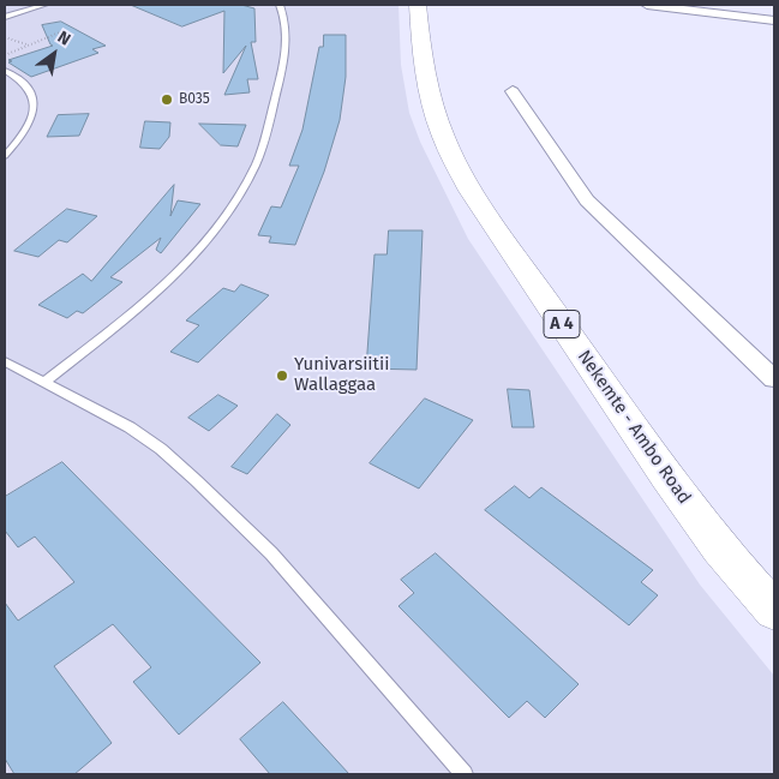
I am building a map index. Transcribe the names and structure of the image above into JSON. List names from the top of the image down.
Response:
{
  "streets": {
    "highway": ["A 4", "Nekemte - Ambo Road"]
  },
  "places": ["B035", "Yunivarsiitii Wallaggaa"],
  "north": "top right"
}
